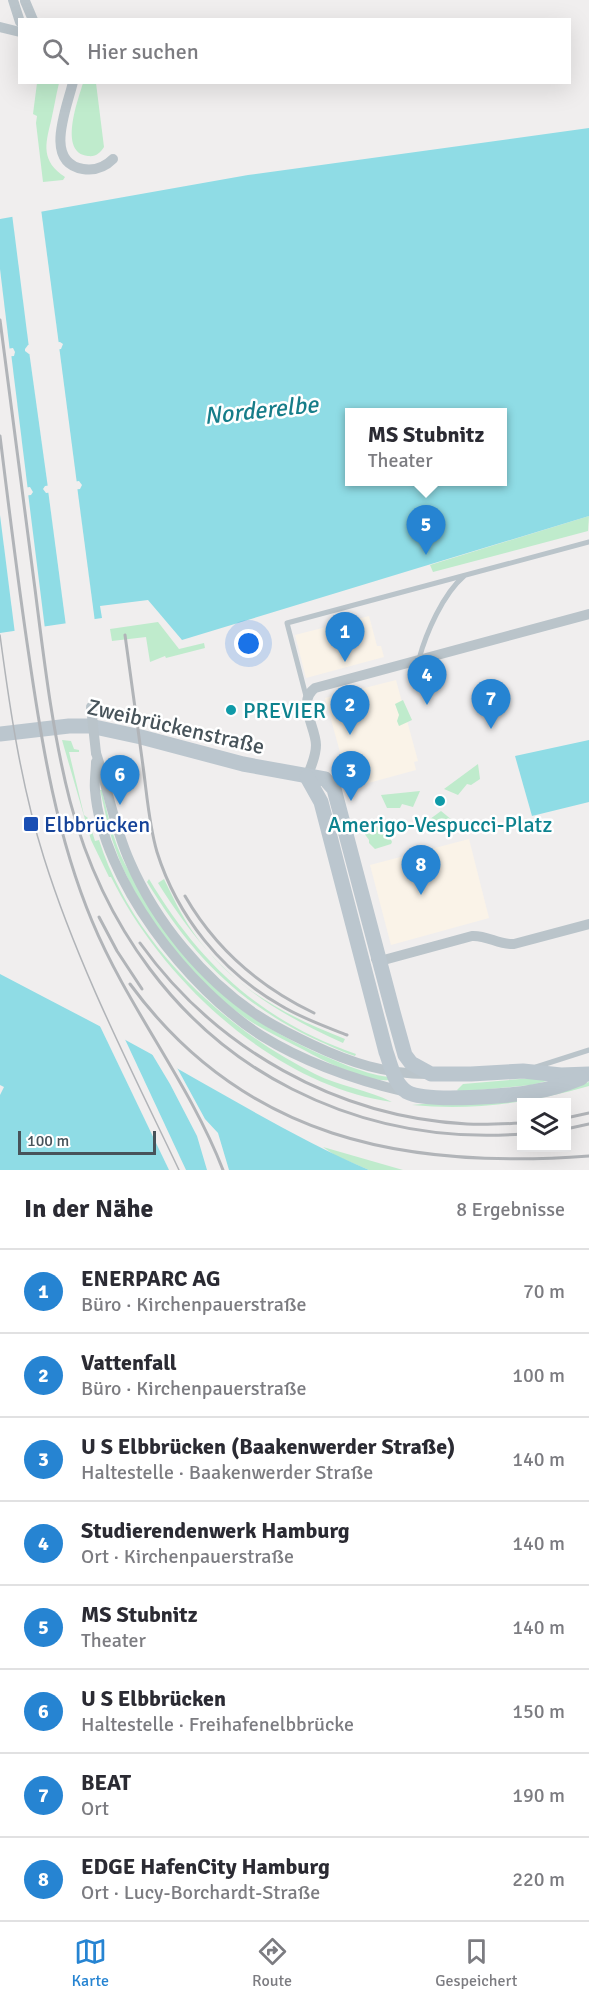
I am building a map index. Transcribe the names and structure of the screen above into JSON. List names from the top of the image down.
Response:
{
  "streets": {
    "main road": ["Zweibrückenstraße"]
  },
  "water": ["Norderelbe"],
  "places": {
    "other": ["PREVIER", "Amerigo-Vespucci-Platz"],
    "transit": ["Elbbrücken"]
  },
  "scale_bar": "100 m",
  "page": {
    "search": "Hier suchen",
    "popup": ["MS Stubnitz", "Theater"],
    "pins": [
      "5",
      "1",
      "4",
      "7",
      "2",
      "3",
      "6",
      "8"
    ],
    "scale": "100 m",
    "heading": ["In der Nähe", "8 Ergebnisse"],
    "list": [
      {
        "mark": "1",
        "name": "ENERPARC AG",
        "note": "Büro · Kirchenpauerstraße",
        "value": "70 m"
      },
      {
        "mark": "2",
        "name": "Vattenfall",
        "note": "Büro · Kirchenpauerstraße",
        "value": "100 m"
      },
      {
        "mark": "3",
        "name": "U S Elbbrücken (Baakenwerder Straße)",
        "note": "Haltestelle · Baakenwerder Straße",
        "value": "140 m"
      },
      {
        "mark": "4",
        "name": "Studierendenwerk Hamburg",
        "note": "Ort · Kirchenpauerstraße",
        "value": "140 m"
      },
      {
        "mark": "5",
        "name": "MS Stubnitz",
        "note": "Theater",
        "value": "140 m"
      },
      {
        "mark": "6",
        "name": "U S Elbbrücken",
        "note": "Haltestelle · Freihafenelbbrücke",
        "value": "150 m"
      },
      {
        "mark": "7",
        "name": "BEAT",
        "note": "Ort",
        "value": "190 m"
      },
      {
        "mark": "8",
        "name": "EDGE HafenCity Hamburg",
        "note": "Ort · Lucy-Borchardt-Straße",
        "value": "220 m"
      }
    ],
    "nav": ["Karte", "Route", "Gespeichert"]
  }
}
